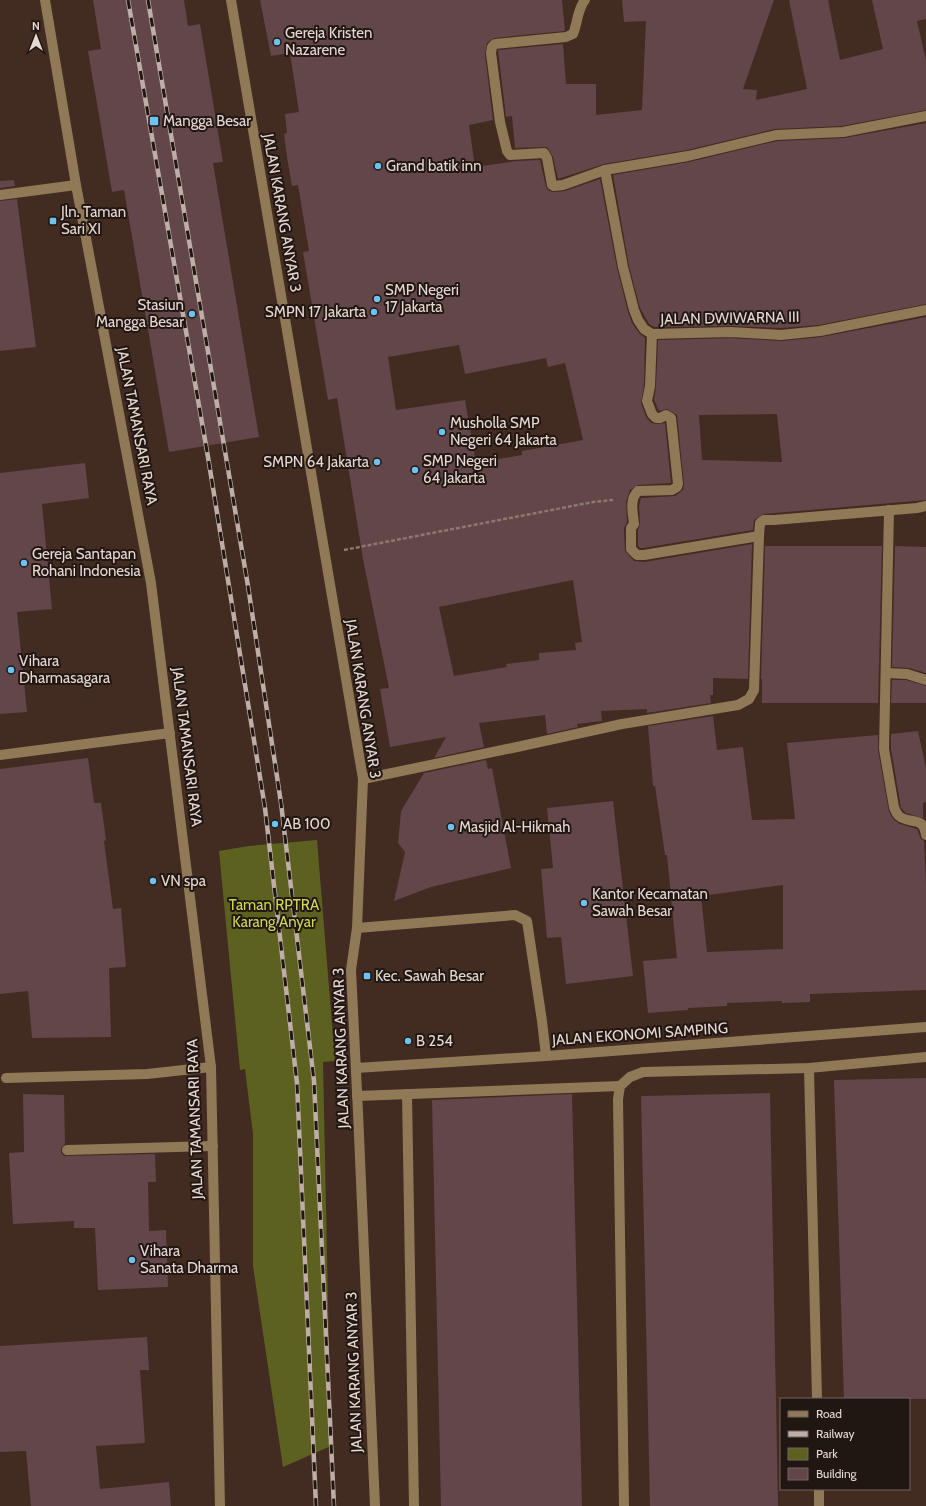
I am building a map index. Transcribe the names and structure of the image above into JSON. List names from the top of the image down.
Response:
{
  "streets": {
    "street": [
      "JALAN KARANG ANYAR 3",
      "JALAN DWIWARNA III",
      "JALAN TAMANSARI RAYA",
      "JALAN EKONOMI SAMPING"
    ]
  },
  "crossings": [
    ["JALAN KARANG ANYAR 3", "JALAN EKONOMI SAMPING"]
  ],
  "parks": ["Taman RPTRA Karang Anyar"],
  "places": {
    "other": [
      "Gereja Kristen Nazarene",
      "Grand batik inn",
      "SMP Negeri 17 Jakarta",
      "SMPN 17 Jakarta",
      "Stasiun Mangga Besar",
      "Musholla SMP Negeri 64 Jakarta",
      "SMPN 64 Jakarta",
      "SMP Negeri 64 Jakarta",
      "Gereja Santapan Rohani Indonesia",
      "Vihara Dharmasagara",
      "AB 100",
      "Masjid Al-Hikmah",
      "VN spa",
      "Kantor Kecamatan Sawah Besar",
      "B 254",
      "Vihara Sanata Dharma"
    ],
    "transit": ["Mangga Besar", "Jln. Taman Sari XI", "Kec. Sawah Besar"]
  },
  "legend": [
    "Road",
    "Railway",
    "Park",
    "Building"
  ],
  "north": "top"
}
